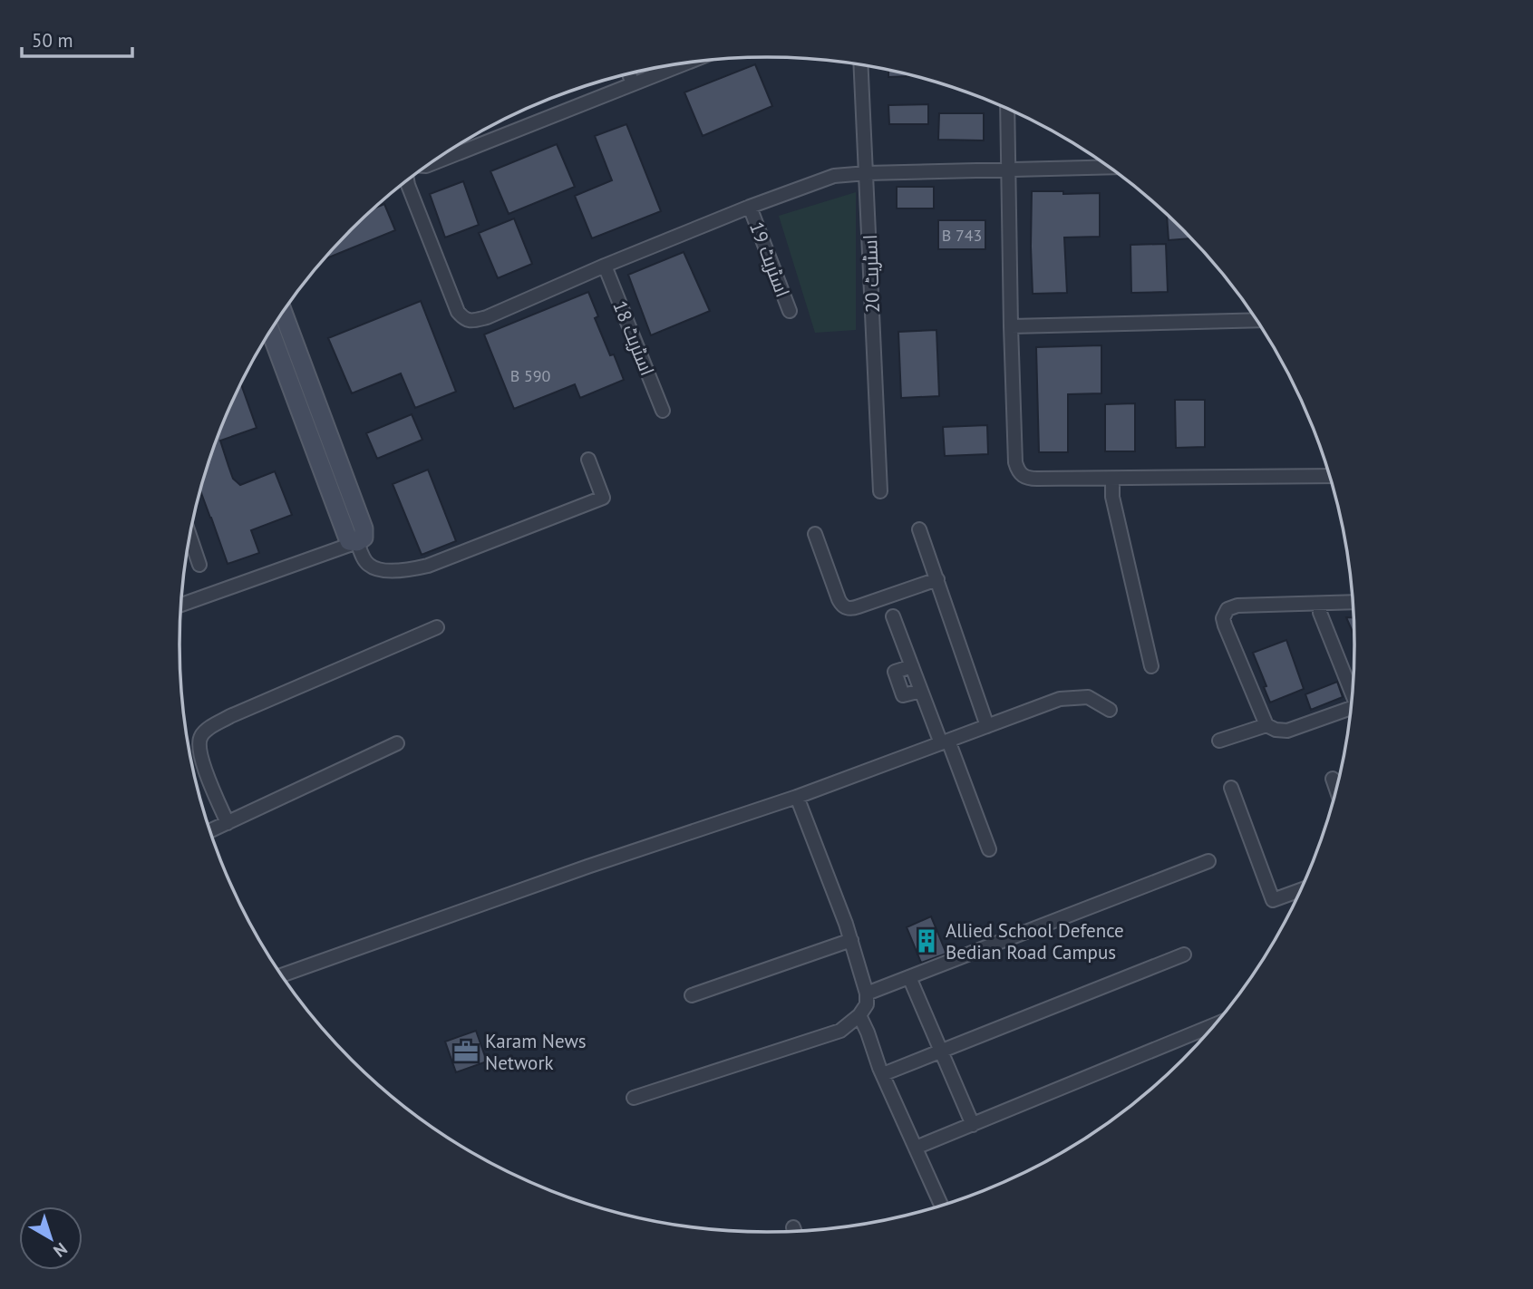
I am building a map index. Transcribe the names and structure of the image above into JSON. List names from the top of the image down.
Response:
{
  "streets": {
    "street": ["اسٹریٹ 19", "اسٹریٹ 20", "اسٹریٹ 18"]
  },
  "places": {
    "building": ["Allied School Defence Bedian Road Campus"],
    "office": ["Karam News Network"]
  },
  "house_numbers": ["B 743", "B 590"],
  "scale_bar": "50 m",
  "north": "bottom right"
}
